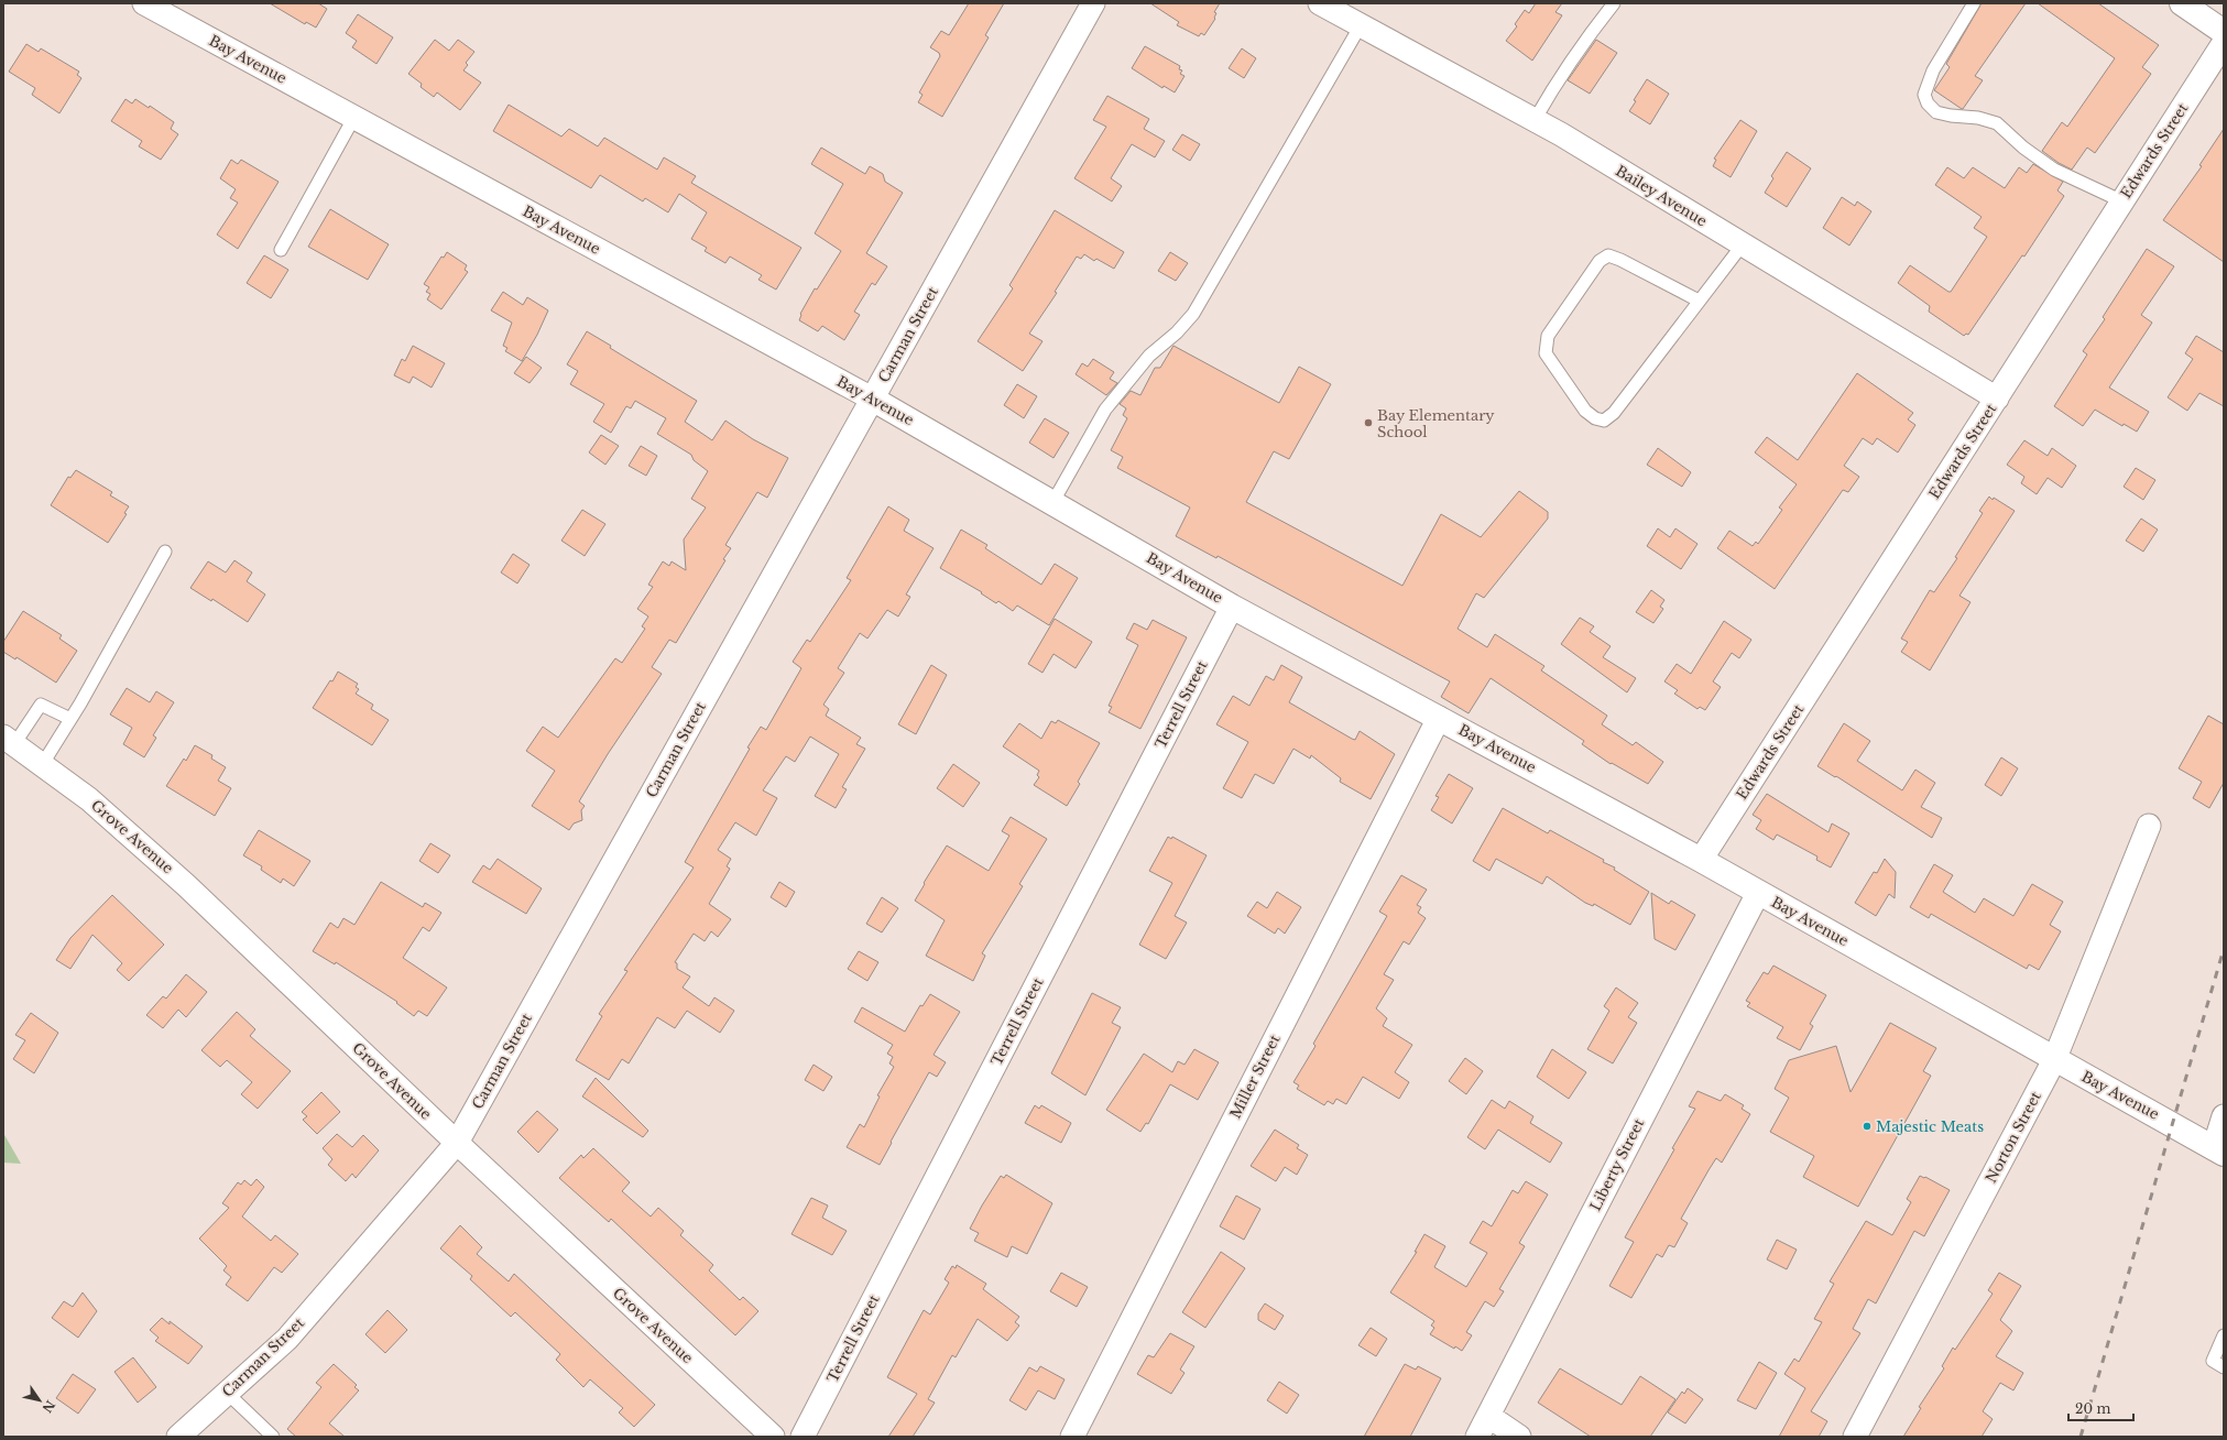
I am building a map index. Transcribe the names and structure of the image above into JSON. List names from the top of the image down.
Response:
{
  "streets": {
    "street": [
      "Bay Avenue",
      "Edwards Street",
      "Bailey Avenue",
      "Carman Street",
      "Terrell Street",
      "Grove Avenue",
      "Miller Street",
      "Norton Street",
      "Liberty Street"
    ]
  },
  "crossings": [
    ["Bay Avenue", "Edwards Street"],
    ["Bay Avenue", "Carman Street"],
    ["Bay Avenue", "Terrell Street"],
    ["Bay Avenue", "Miller Street"],
    ["Bay Avenue", "Norton Street"],
    ["Bay Avenue", "Liberty Street"],
    ["Edwards Street", "Bailey Avenue"],
    ["Carman Street", "Grove Avenue"]
  ],
  "places": ["Bay Elementary School", "Majestic Meats"],
  "scale_bar": "20 m",
  "north": "bottom right"
}
